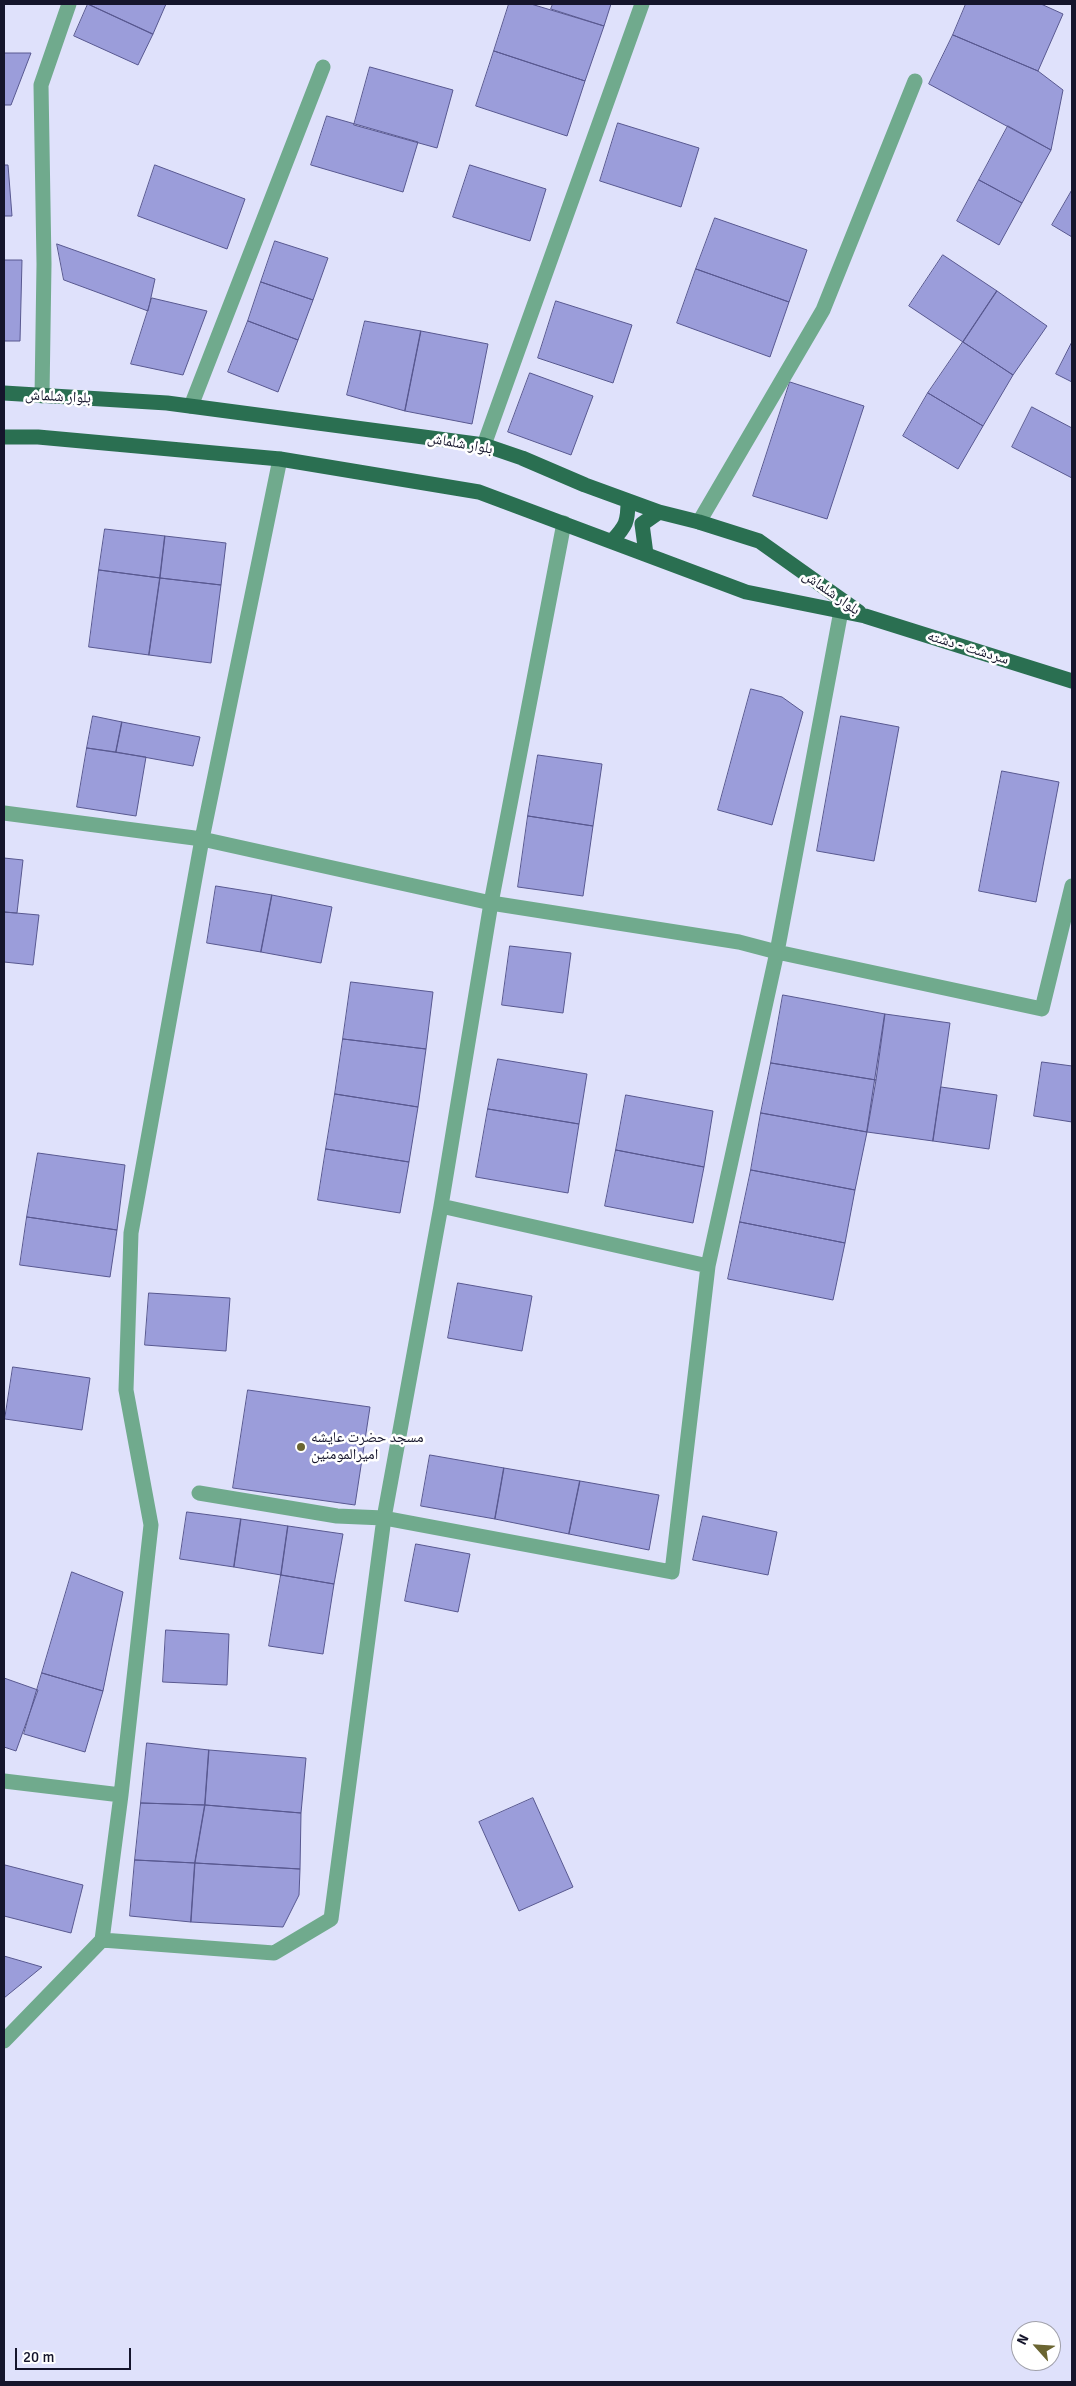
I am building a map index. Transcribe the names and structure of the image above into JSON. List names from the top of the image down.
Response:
{
  "streets": {
    "main road": ["بلوار شلماش", "سردشت - دشته"]
  },
  "crossings": [
    ["بلوار شلماش", "سردشت - دشته"]
  ],
  "places": ["مسجد حضرت عایشه امیرالمومنین"],
  "scale_bar": "20 m",
  "north": "top left"
}
